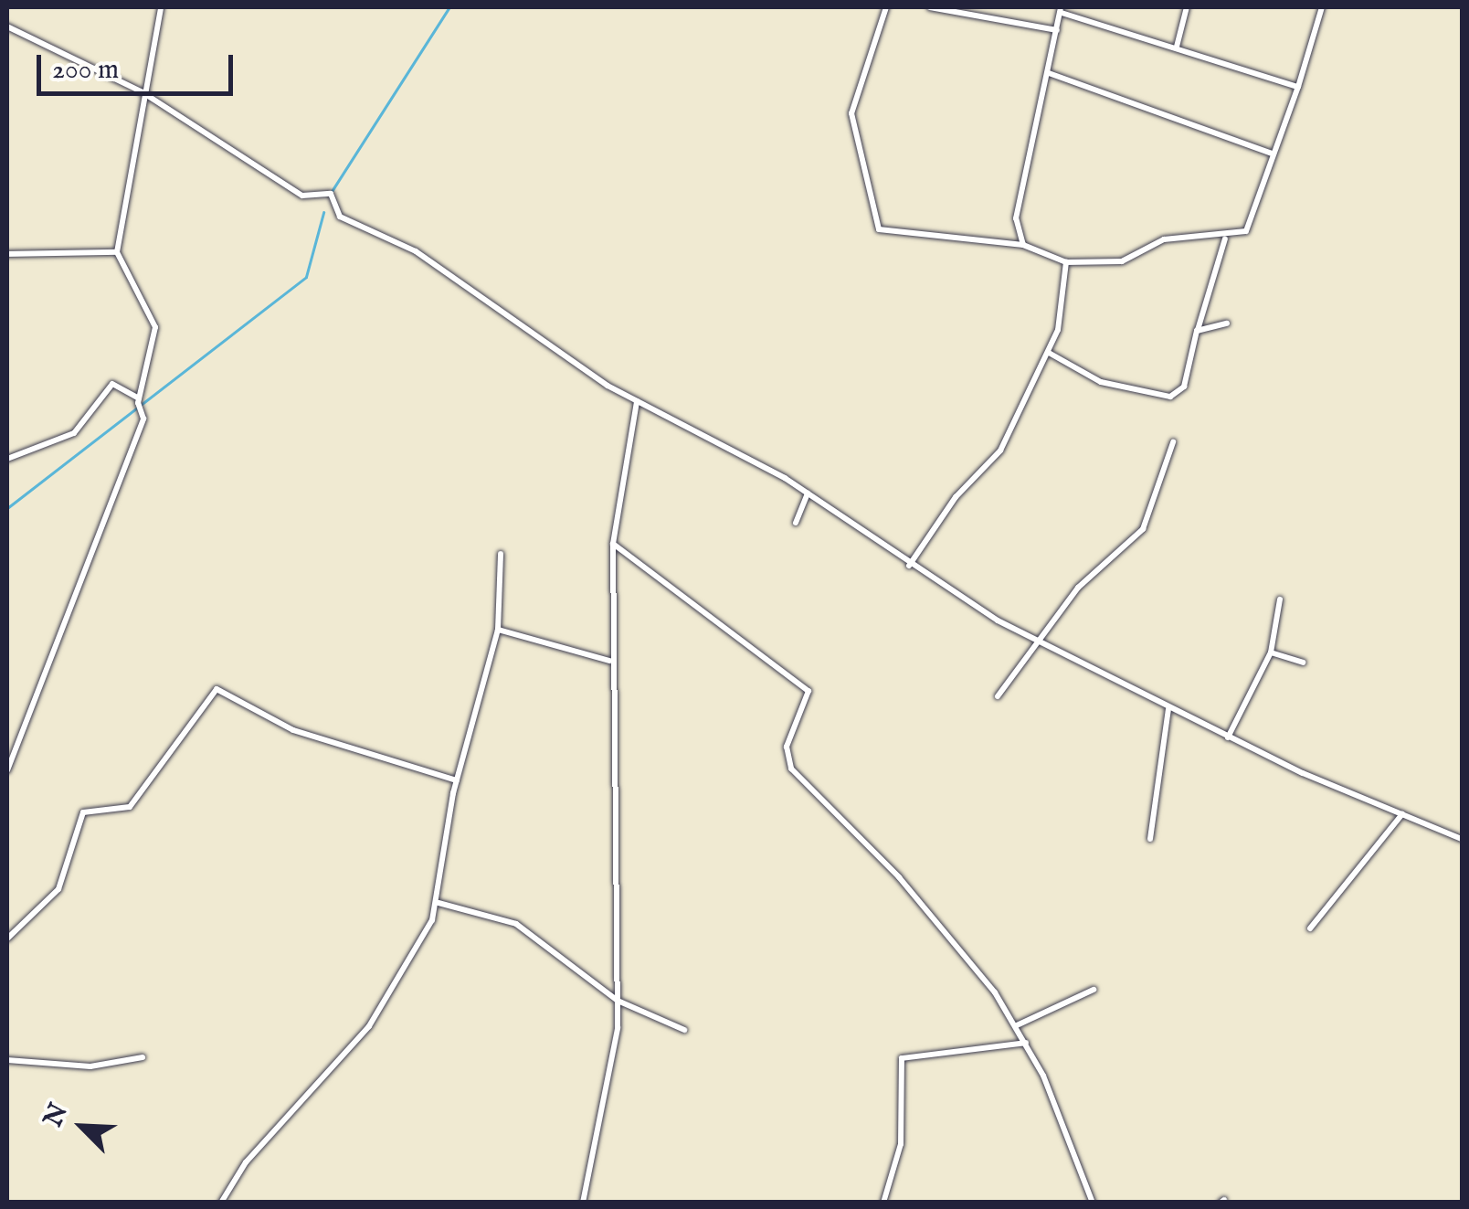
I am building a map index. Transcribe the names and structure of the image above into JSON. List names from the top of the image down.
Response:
{
  "scale_bar": "200 m",
  "north": "top left"
}
